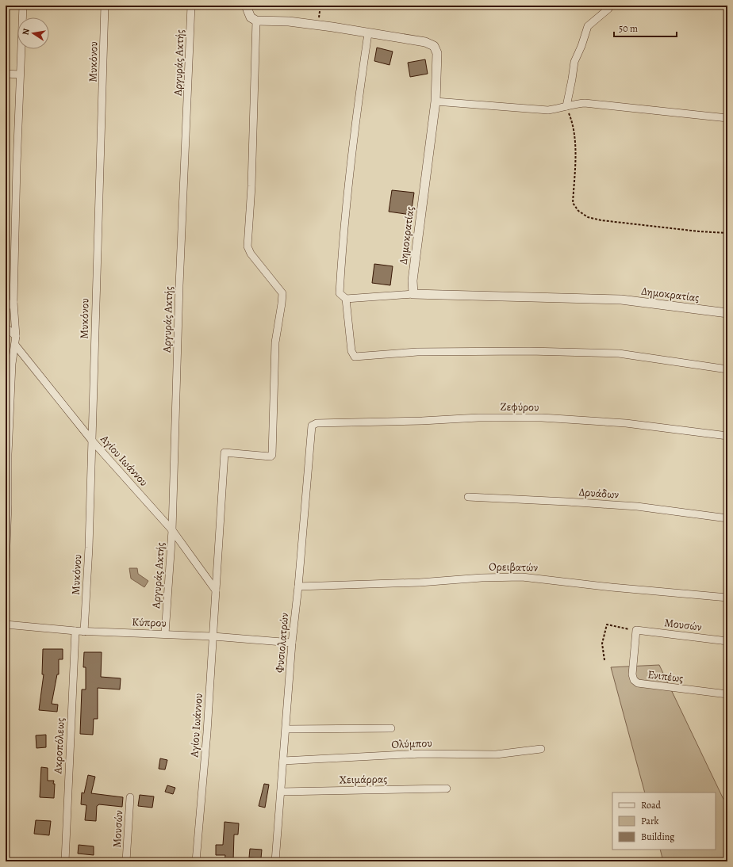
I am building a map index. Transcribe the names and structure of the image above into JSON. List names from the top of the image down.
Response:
{
  "streets": {
    "street": [
      "Μυκόνου",
      "Αργυράς Ακτής",
      "Δημοκρατίας",
      "Ζεφύρου",
      "Αγίου Ιωάννου",
      "Δρυάδων",
      "Ορειβατών",
      "Κύπρου",
      "Μουσών",
      "Φυσιολατρών",
      "Ενιπέως",
      "Ολύμπου",
      "Ακροπόλεως",
      "Χειμάρρας"
    ]
  },
  "crossings": [
    ["Μυκόνου", "Αγίου Ιωάννου"],
    ["Μυκόνου", "Κύπρου"],
    ["Αργυράς Ακτής", "Αγίου Ιωάννου"],
    ["Αργυράς Ακτής", "Κύπρου"],
    ["Δημοκρατίας", "Αγίου Ιωάννου"],
    ["Ζεφύρου", "Φυσιολατρών"],
    ["Αγίου Ιωάννου", "Κύπρου"],
    ["Ορειβατών", "Φυσιολατρών"],
    ["Κύπρου", "Φυσιολατρών"],
    ["Κύπρου", "Ακροπόλεως"],
    ["Μουσών", "Ενιπέως"],
    ["Φυσιολατρών", "Ολύμπου"],
    ["Φυσιολατρών", "Χειμάρρας"]
  ],
  "legend": ["Road", "Park", "Building"],
  "scale_bar": "50 m",
  "north": "left"
}
